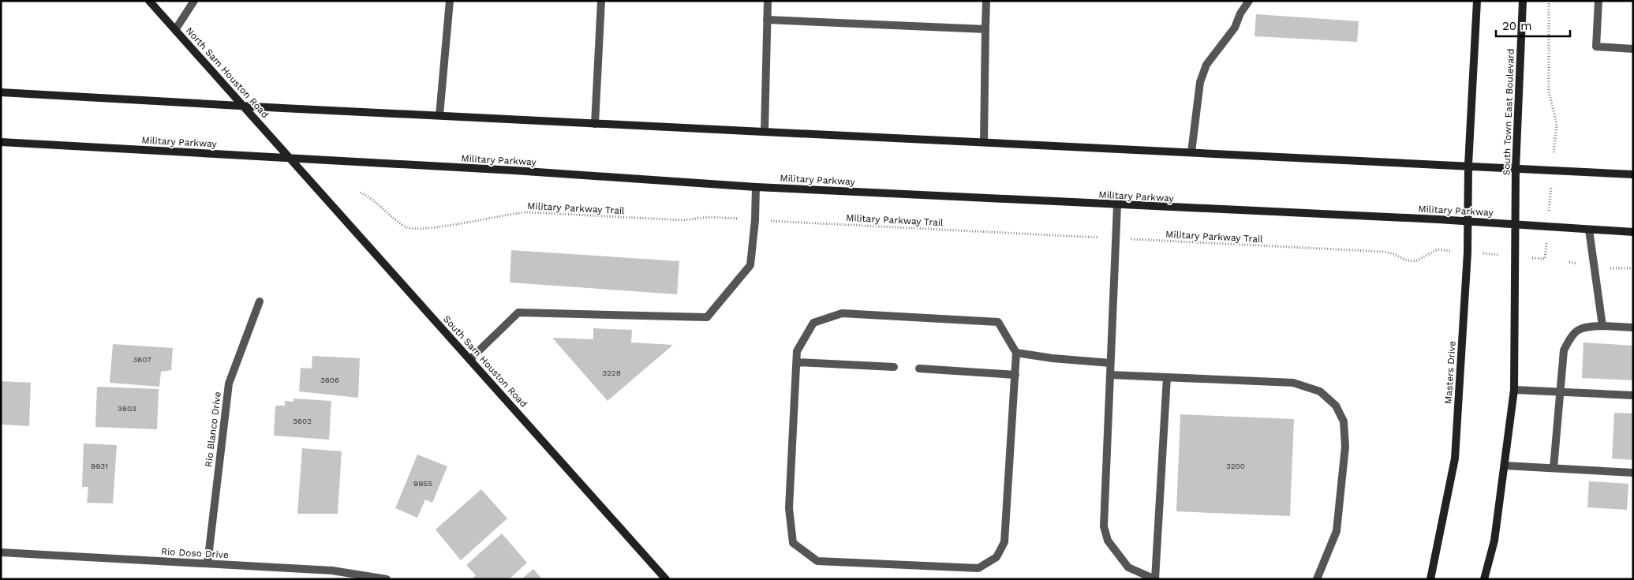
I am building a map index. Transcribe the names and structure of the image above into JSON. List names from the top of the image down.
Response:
{
  "streets": {
    "main road": [
      "North Sam Houston Road",
      "South Town East Boulevard",
      "Military Parkway",
      "South Sam Houston Road",
      "Masters Drive"
    ],
    "street": ["Rio Blanco Drive", "Rio Doso Drive"],
    "path": ["Military Parkway Trail"]
  },
  "crossings": [
    ["North Sam Houston Road", "Military Parkway"],
    ["North Sam Houston Road", "South Sam Houston Road"],
    ["South Town East Boulevard", "Military Parkway"],
    ["Military Parkway", "South Sam Houston Road"],
    ["Military Parkway", "Masters Drive"],
    ["Military Parkway Trail", "Masters Drive"],
    ["Rio Blanco Drive", "Rio Doso Drive"]
  ],
  "house_numbers": [
    "3607",
    "3228",
    "3606",
    "3603",
    "3602",
    "9931",
    "3200",
    "9955"
  ],
  "scale_bar": "20 m"
}
